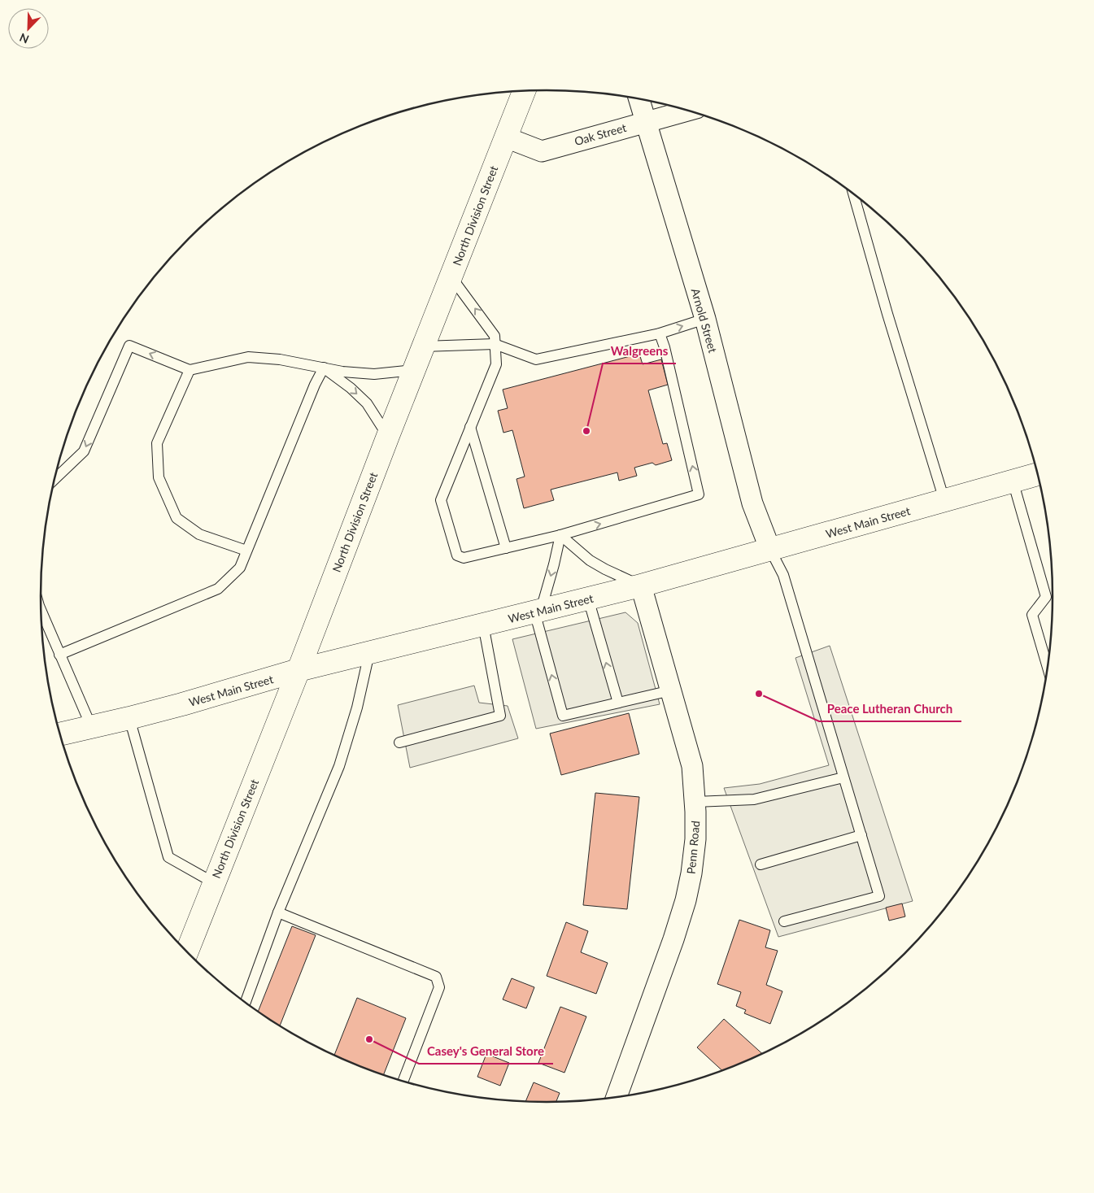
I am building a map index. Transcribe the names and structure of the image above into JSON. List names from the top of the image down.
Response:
{
  "streets": {
    "main road": ["North Division Street", "West Main Street"],
    "street": ["Oak Street", "Arnold Street", "Penn Road"]
  },
  "crossings": [
    ["Oak Street", "North Division Street"],
    ["Oak Street", "Arnold Street"],
    ["North Division Street", "West Main Street"],
    ["Arnold Street", "West Main Street"],
    ["West Main Street", "Penn Road"]
  ],
  "places": ["Walgreens", "Peace Lutheran Church", "Casey's General Store"],
  "north": "bottom left"
}
